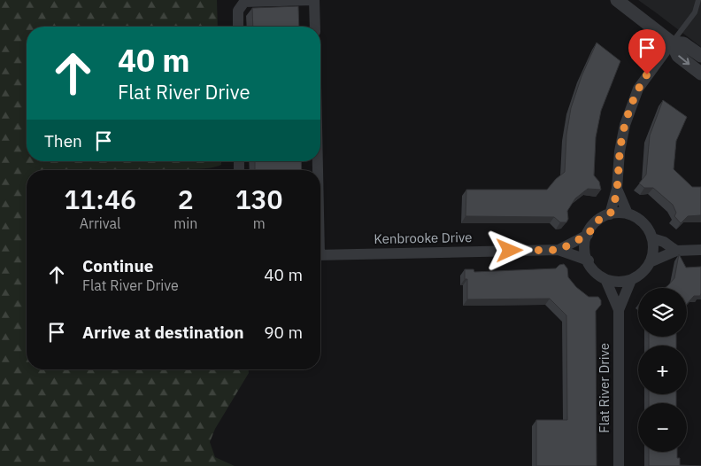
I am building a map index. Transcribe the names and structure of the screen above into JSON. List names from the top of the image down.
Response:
{
  "streets": {
    "street": ["Kenbrooke Drive", "Flat River Drive"]
  },
  "crossings": [
    ["Kenbrooke Drive", "Flat River Drive"]
  ],
  "page": {
    "turn": ["40 m", "Flat River Drive"],
    "then": "Then",
    "eta": [
      "11:46",
      "Arrival",
      "2",
      "min",
      "130",
      "m"
    ],
    "list": [
      {
        "name": "Continue",
        "note": "Flat River Drive",
        "value": "40 m"
      },
      {
        "name": "Arrive at destination",
        "value": "90 m"
      }
    ],
    "map_buttons": ["+", "−"]
  }
}
